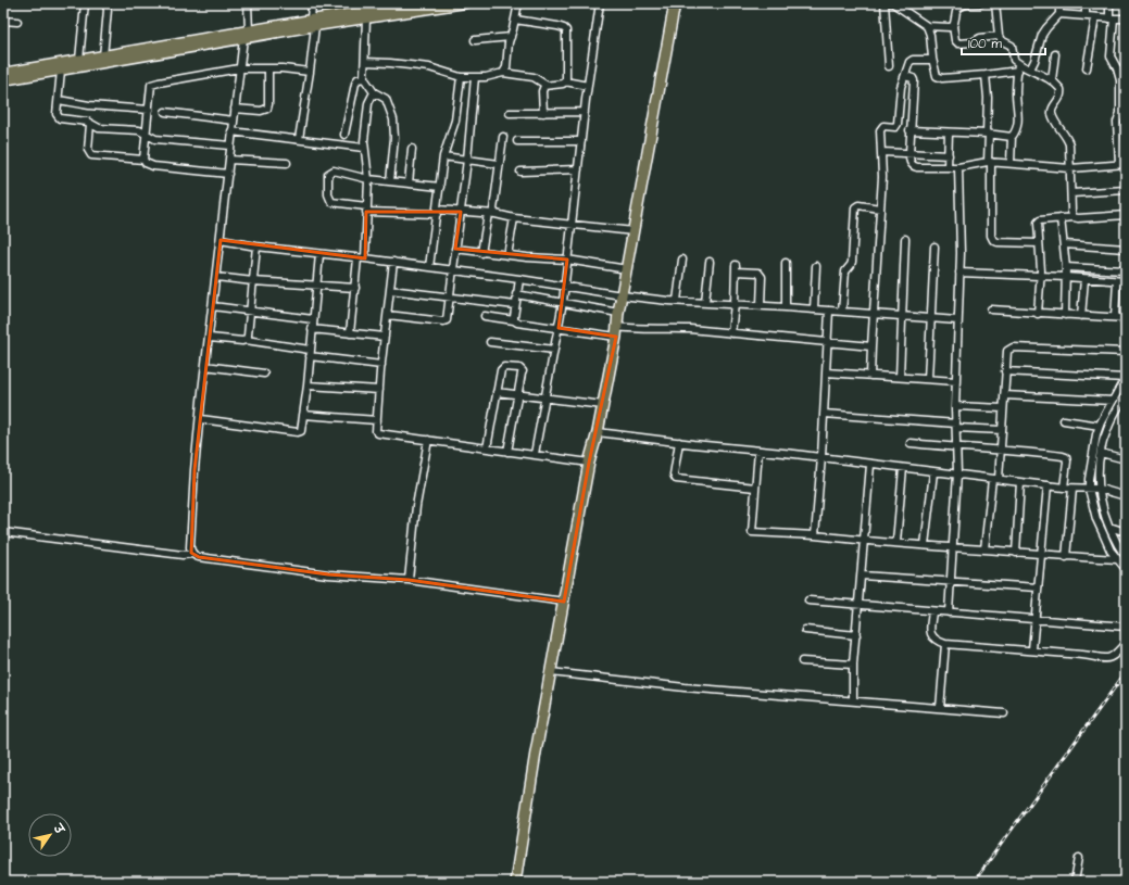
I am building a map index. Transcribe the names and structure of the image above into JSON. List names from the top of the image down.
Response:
{
  "scale_bar": "100 m",
  "north": "top right"
}
